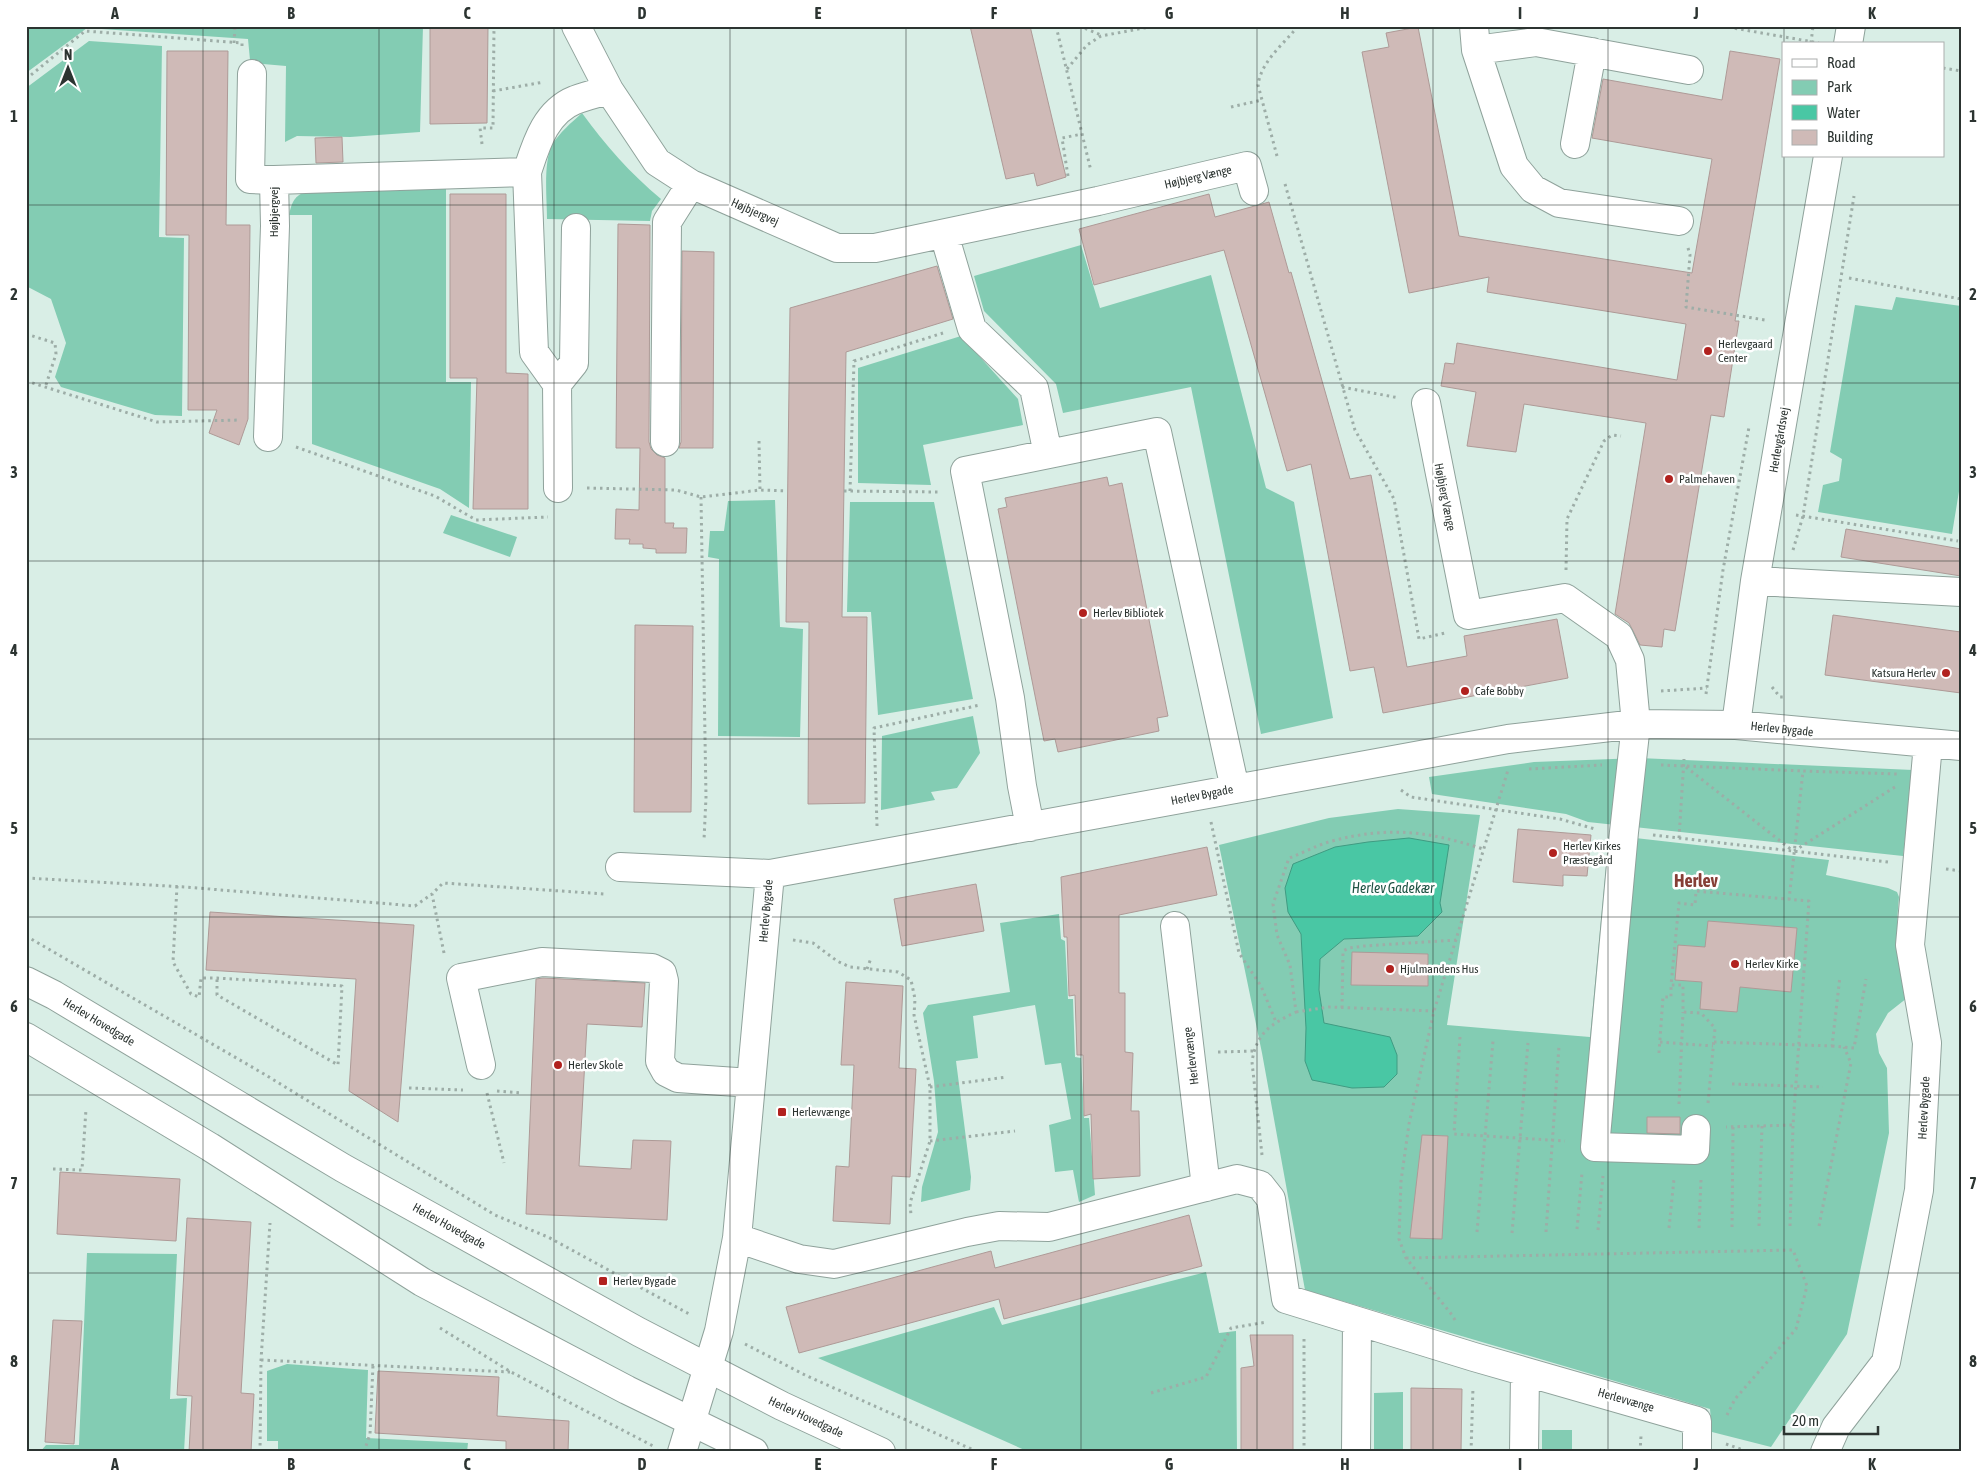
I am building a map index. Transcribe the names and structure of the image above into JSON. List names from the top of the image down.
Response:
{
  "streets": {
    "street": [
      "Højbjerg Vænge",
      "Højbjergvej",
      "Herlevgårdsvej",
      "Herlev Bygade",
      "Herlev Hovedgade",
      "Herlevvænge"
    ]
  },
  "crossings": [
    ["Højbjerg Vænge", "Højbjergvej"],
    ["Herlevgårdsvej", "Herlev Bygade"],
    ["Herlev Bygade", "Herlev Hovedgade"]
  ],
  "districts": ["Herlev"],
  "water": ["Herlev Gadekær"],
  "places": {
    "other": [
      "Herlevgaard Center",
      "Palmehaven",
      "Herlev Bibliotek",
      "Katsura Herlev",
      "Cafe Bobby",
      "Herlev Kirkes Præstegård",
      "Herlev Kirke",
      "Hjulmandens Hus",
      "Herlev Skole"
    ],
    "transit": ["Herlevvænge", "Herlev Bygade"]
  },
  "legend": [
    "Road",
    "Park",
    "Water",
    "Building"
  ],
  "scale_bar": "20 m",
  "north": "top",
  "grid": {
    "columns": [
      "A",
      "B",
      "C",
      "D",
      "E",
      "F",
      "G",
      "H",
      "I",
      "J",
      "K"
    ],
    "rows": [
      "1",
      "2",
      "3",
      "4",
      "5",
      "6",
      "7",
      "8"
    ]
  }
}
